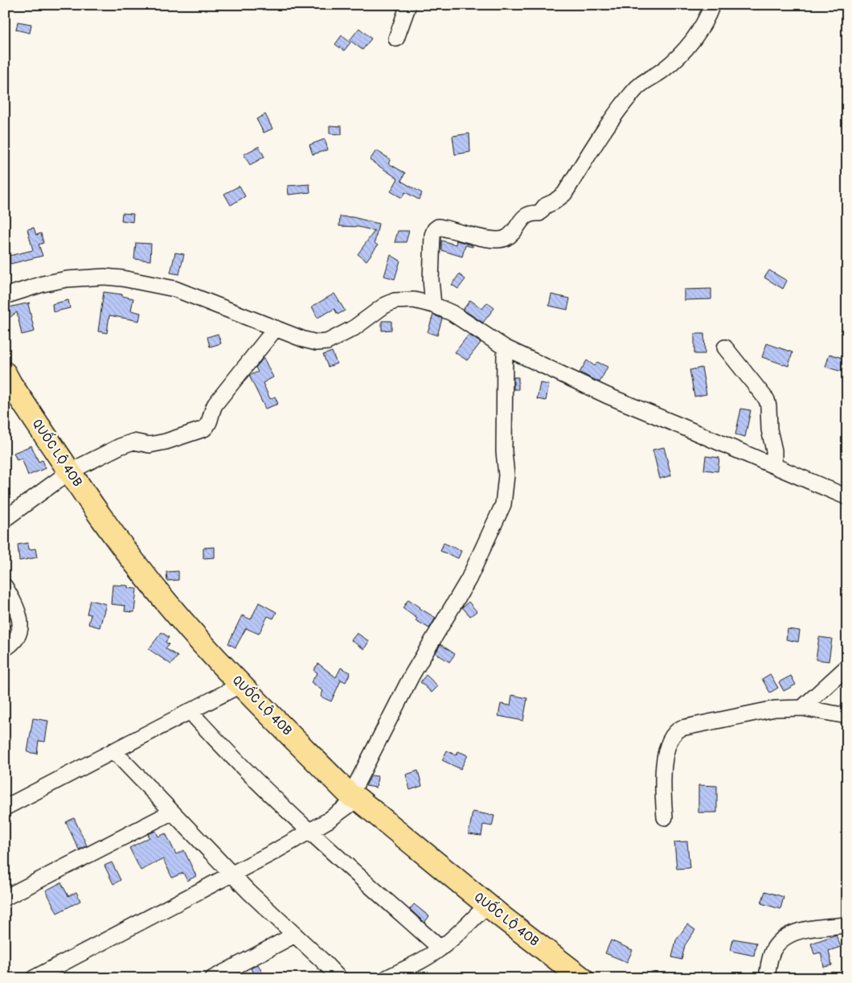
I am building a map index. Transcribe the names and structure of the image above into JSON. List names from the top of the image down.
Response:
{
  "streets": {
    "highway": ["QUỐC LỘ 40B"]
  }
}
